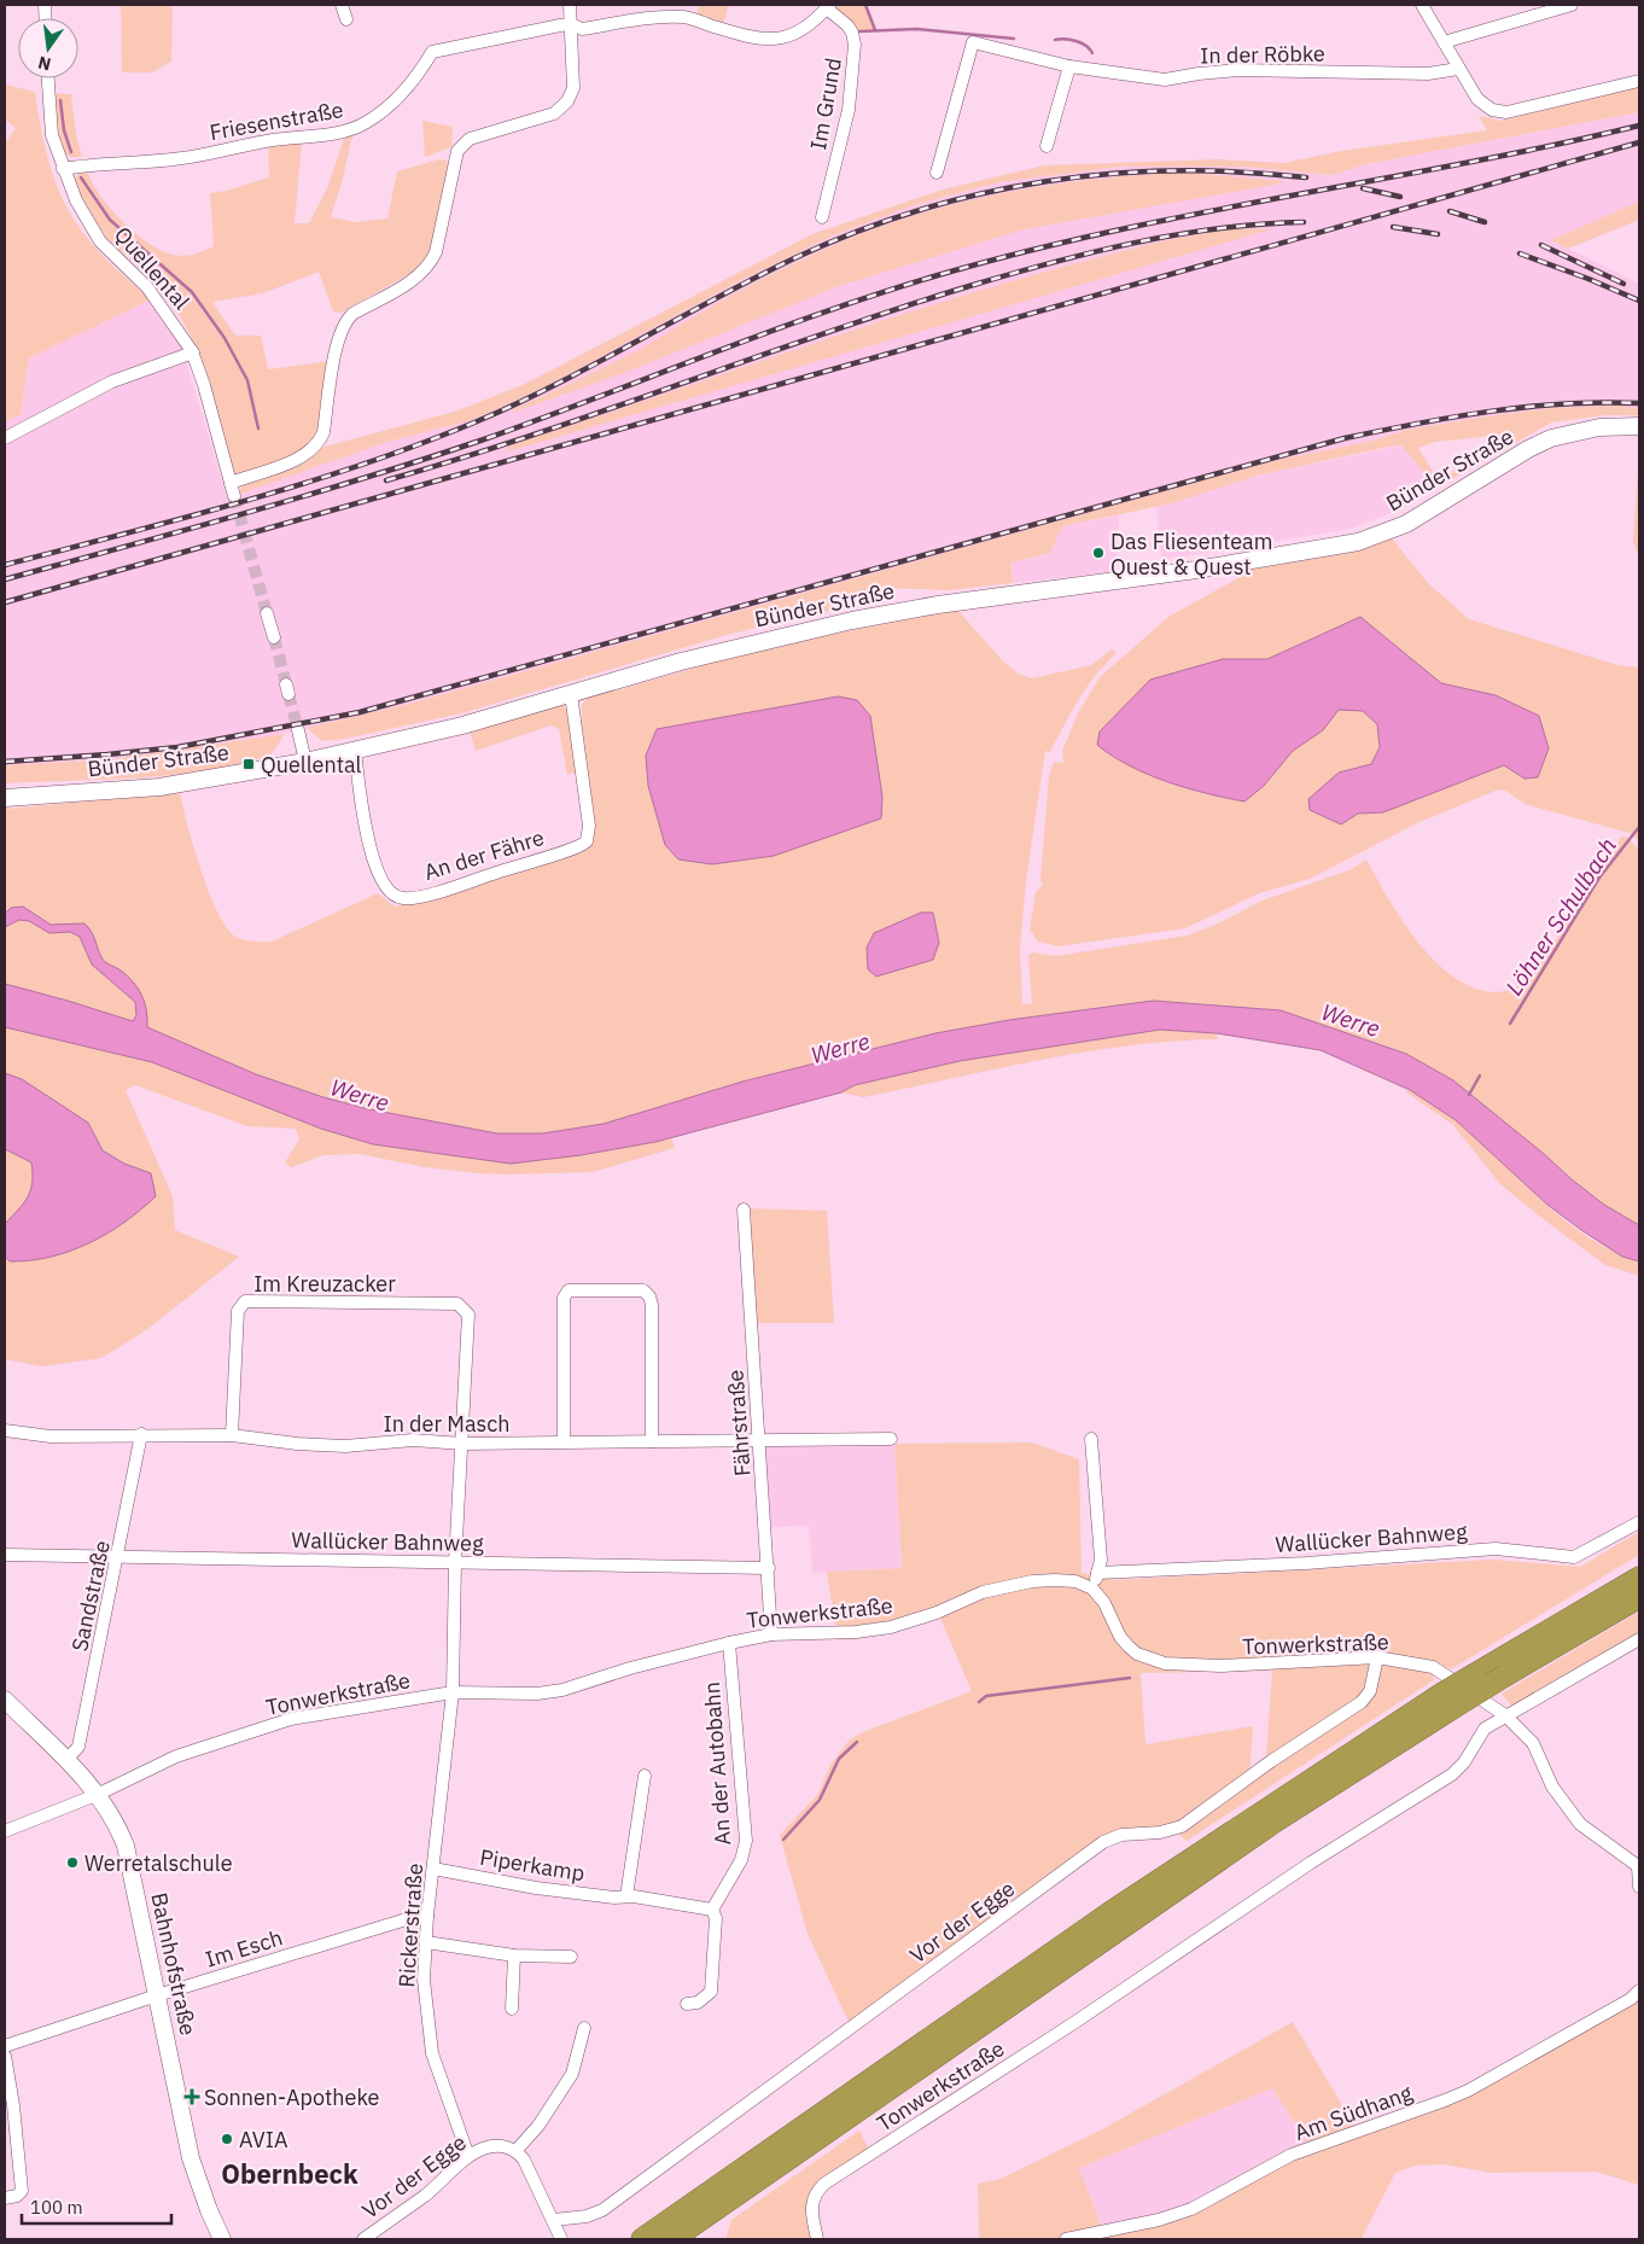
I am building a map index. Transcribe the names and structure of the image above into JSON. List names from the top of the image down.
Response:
{
  "streets": {
    "main road": ["Bünder Straße", "Bahnhofstraße"],
    "street": [
      "In der Röbke",
      "Im Grund",
      "Friesenstraße",
      "Quellental",
      "An der Fähre",
      "Im Kreuzacker",
      "In der Masch",
      "Fährstraße",
      "Wallücker Bahnweg",
      "Sandstraße",
      "Tonwerkstraße",
      "An der Autobahn",
      "Piperkamp",
      "Vor der Egge",
      "Rickerstraße",
      "Im Esch",
      "Am Südhang"
    ]
  },
  "crossings": [
    ["Im Grund", "Friesenstraße"],
    ["Friesenstraße", "Quellental"],
    ["Bünder Straße", "An der Fähre"],
    ["Im Kreuzacker", "In der Masch"],
    ["Im Kreuzacker", "Rickerstraße"],
    ["In der Masch", "Fährstraße"],
    ["In der Masch", "Sandstraße"],
    ["In der Masch", "Rickerstraße"],
    ["Fährstraße", "Wallücker Bahnweg"],
    ["Fährstraße", "Tonwerkstraße"],
    ["Wallücker Bahnweg", "Sandstraße"],
    ["Wallücker Bahnweg", "Rickerstraße"],
    ["Sandstraße", "Bahnhofstraße"],
    ["Tonwerkstraße", "An der Autobahn"],
    ["Tonwerkstraße", "Vor der Egge"],
    ["Tonwerkstraße", "Rickerstraße"],
    ["Tonwerkstraße", "Bahnhofstraße"],
    ["An der Autobahn", "Piperkamp"],
    ["Piperkamp", "Rickerstraße"],
    ["Vor der Egge", "Rickerstraße"],
    ["Rickerstraße", "Im Esch"],
    ["Im Esch", "Bahnhofstraße"]
  ],
  "districts": ["Obernbeck"],
  "water": ["Löhner Schulbach", "Werre"],
  "places": {
    "other": ["Das Fliesenteam Quest & Quest", "Werretalschule", "AVIA"],
    "transit": ["Quellental"],
    "health": ["Sonnen-Apotheke"]
  },
  "scale_bar": "100 m",
  "north": "bottom"
}
